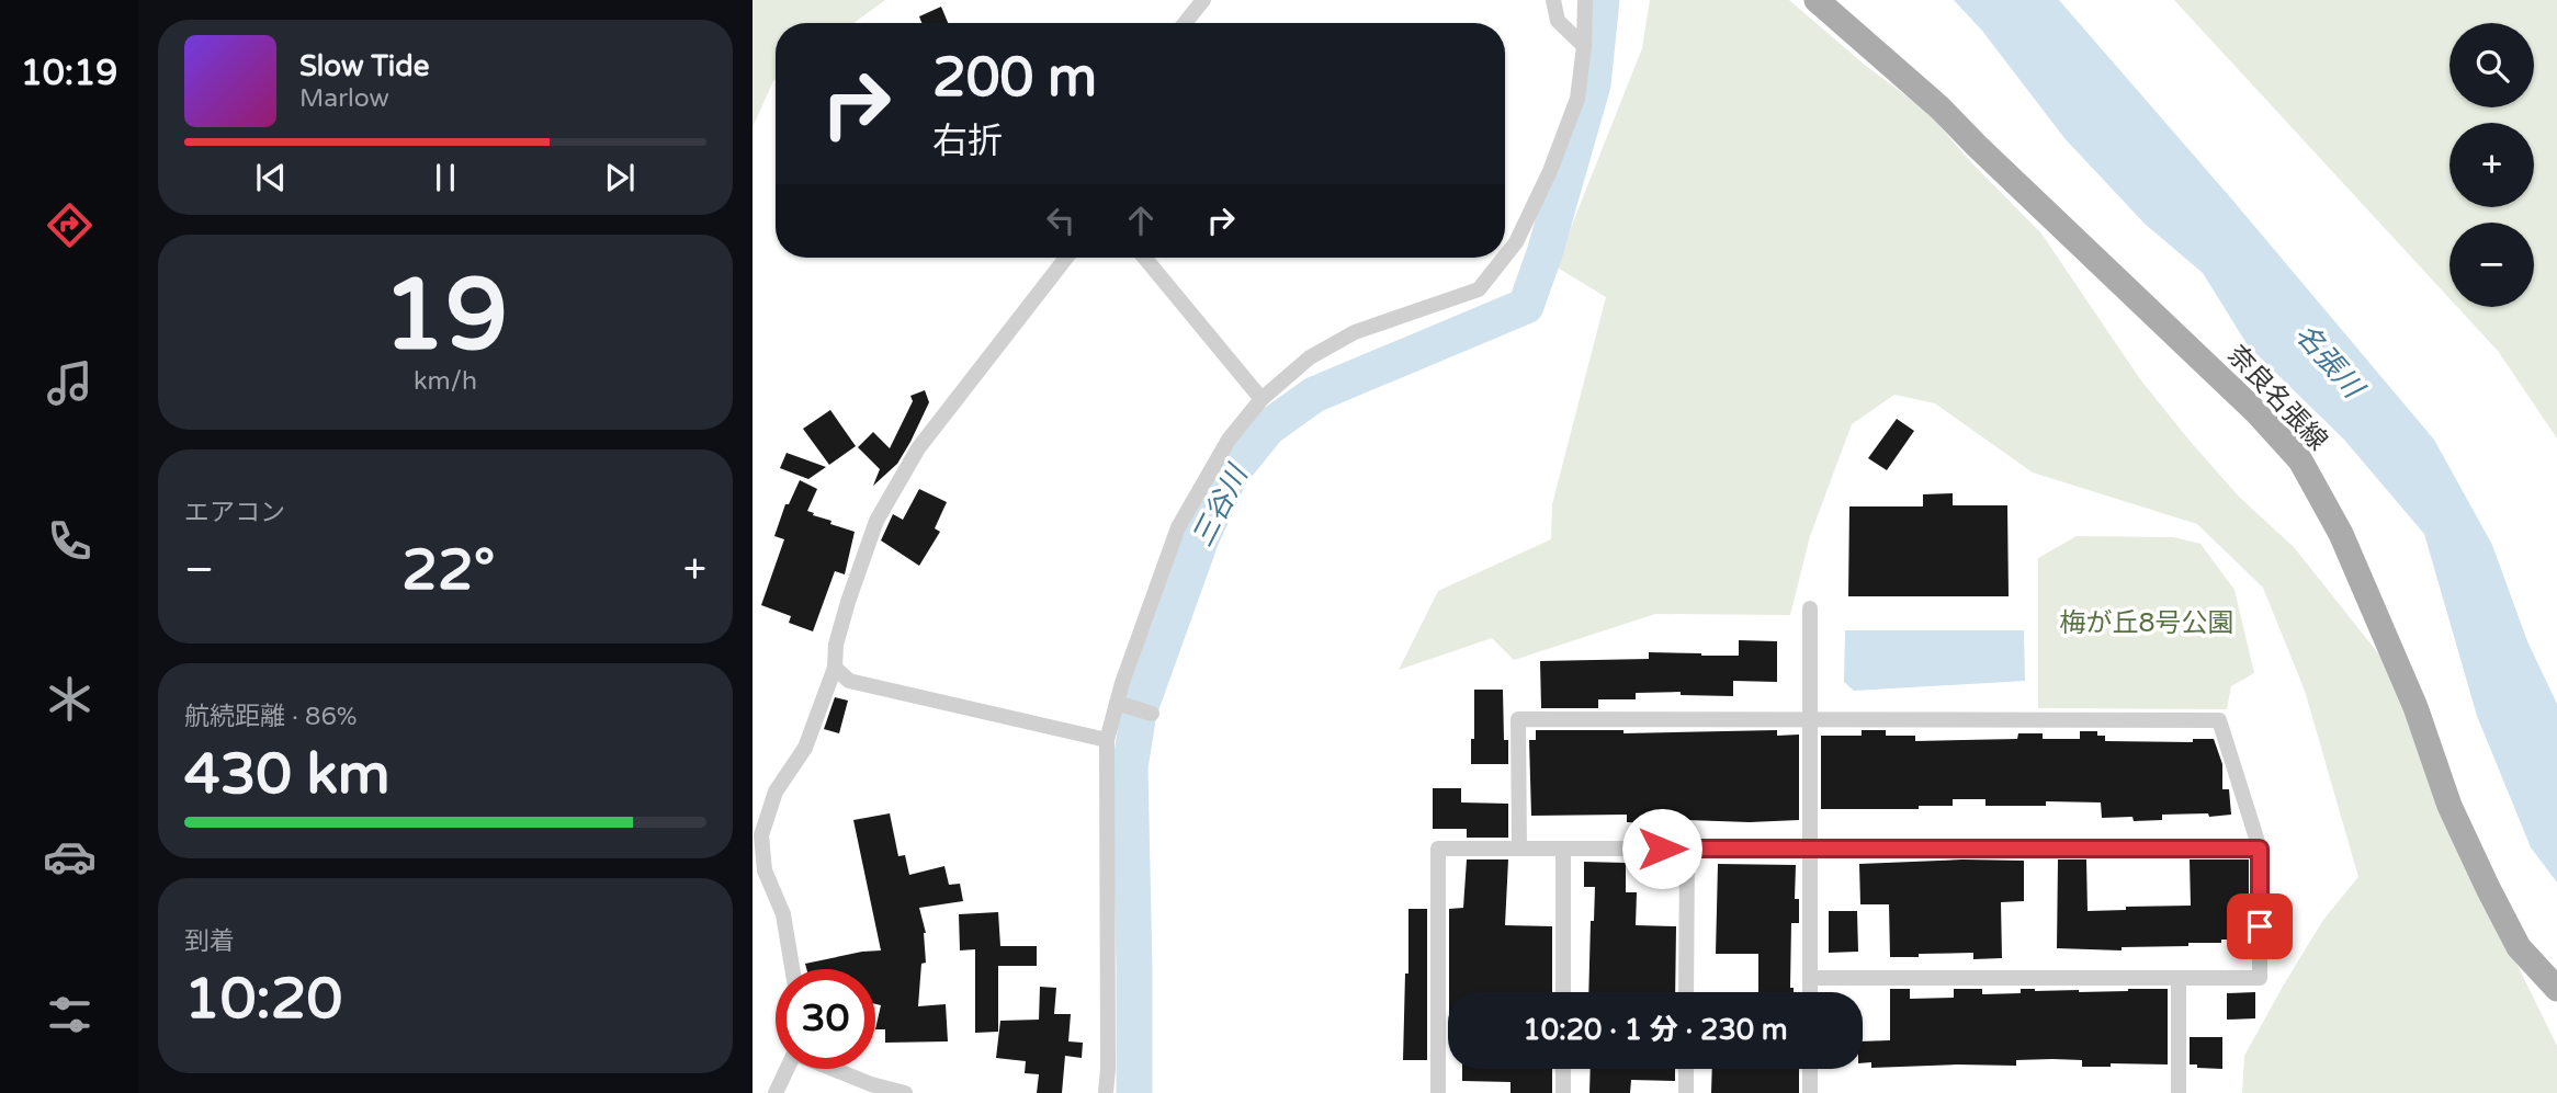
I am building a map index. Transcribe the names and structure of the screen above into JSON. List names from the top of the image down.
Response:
{
  "streets": {
    "main road": ["奈良名張線"]
  },
  "water": ["名張川", "三谷川"],
  "parks": ["梅が丘8号公園"],
  "page": {
    "tabs": "10:19",
    "map_buttons": ["+", "−"],
    "turn": ["200 m", "右折"],
    "song": ["Slow Tide", "Marlow"],
    "tile": [
      ["19", "km/h"],
      "エアコン",
      ["航続距離 · 86%", "430 km"],
      ["到着", "10:20"]
    ],
    "heat": ["−", "22°", "+"],
    "limit": "30",
    "trip": "10:20 · 1 分 · 230 m"
  }
}
